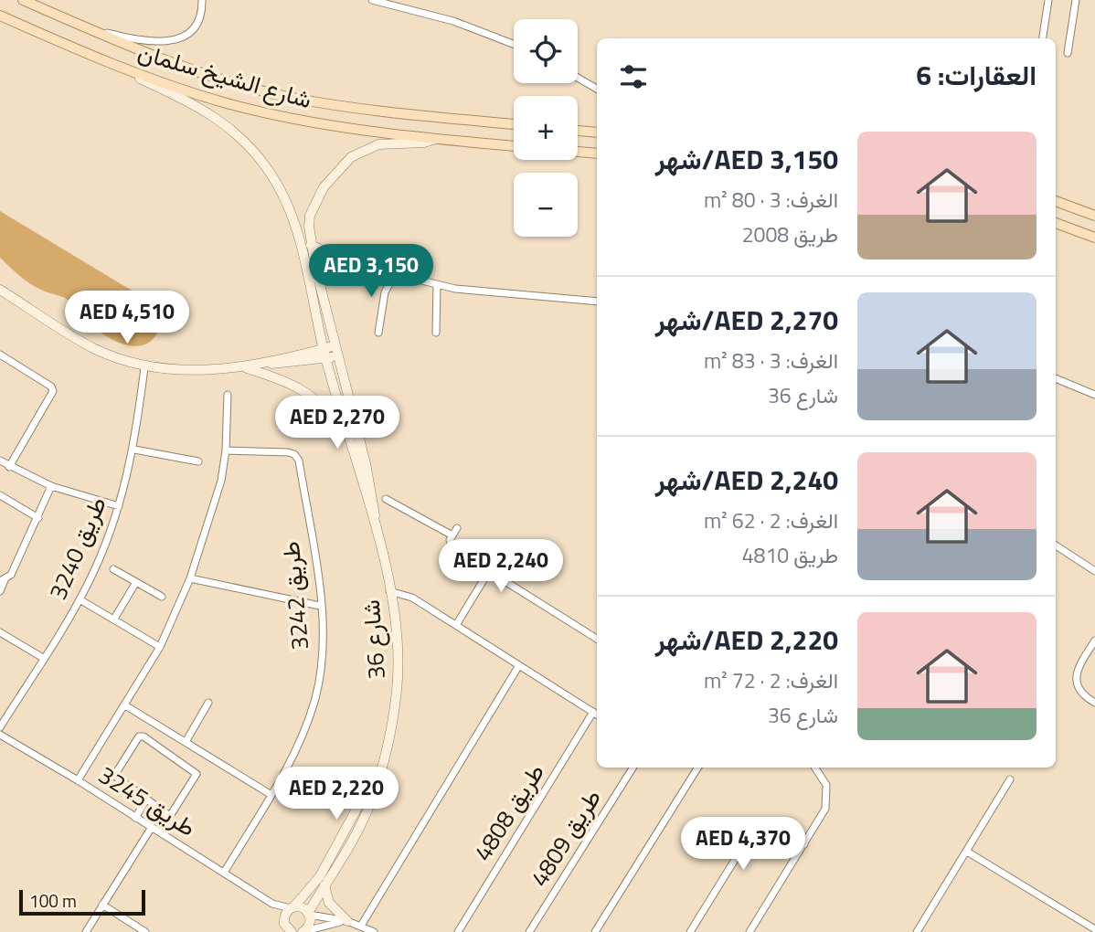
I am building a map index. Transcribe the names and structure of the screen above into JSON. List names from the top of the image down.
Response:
{
  "streets": {
    "main road": ["شارع الشيخ سلمان"],
    "street": [
      "طريق 3240",
      "طريق 3242",
      "شارع 36",
      "طريق 3245",
      "طريق 4808",
      "طريق 4809"
    ]
  },
  "crossings": [
    ["شارع الشيخ سلمان", "شارع 36"],
    ["طريق 3242", "طريق 3245"],
    ["شارع 36", "طريق 3245"]
  ],
  "scale_bar": "100 m",
  "page": {
    "map_buttons": ["+", "−"],
    "heading": "العقارات: 6",
    "list": [
      {
        "name": "AED 3,150/شهر",
        "note": "الغرف: 3 · 80 m² · طريق 2008"
      },
      {
        "name": "AED 2,270/شهر",
        "note": "الغرف: 3 · 83 m² · شارع 36"
      },
      {
        "name": "AED 2,240/شهر",
        "note": "الغرف: 2 · 62 m² · طريق 4810"
      },
      {
        "name": "AED 2,220/شهر",
        "note": "الغرف: 2 · 72 m² · شارع 36"
      }
    ],
    "price": [
      "AED 3,150",
      "AED 4,510",
      "AED 2,270",
      "AED 2,240",
      "AED 2,220",
      "AED 4,370"
    ],
    "scale": "100 m"
  }
}
